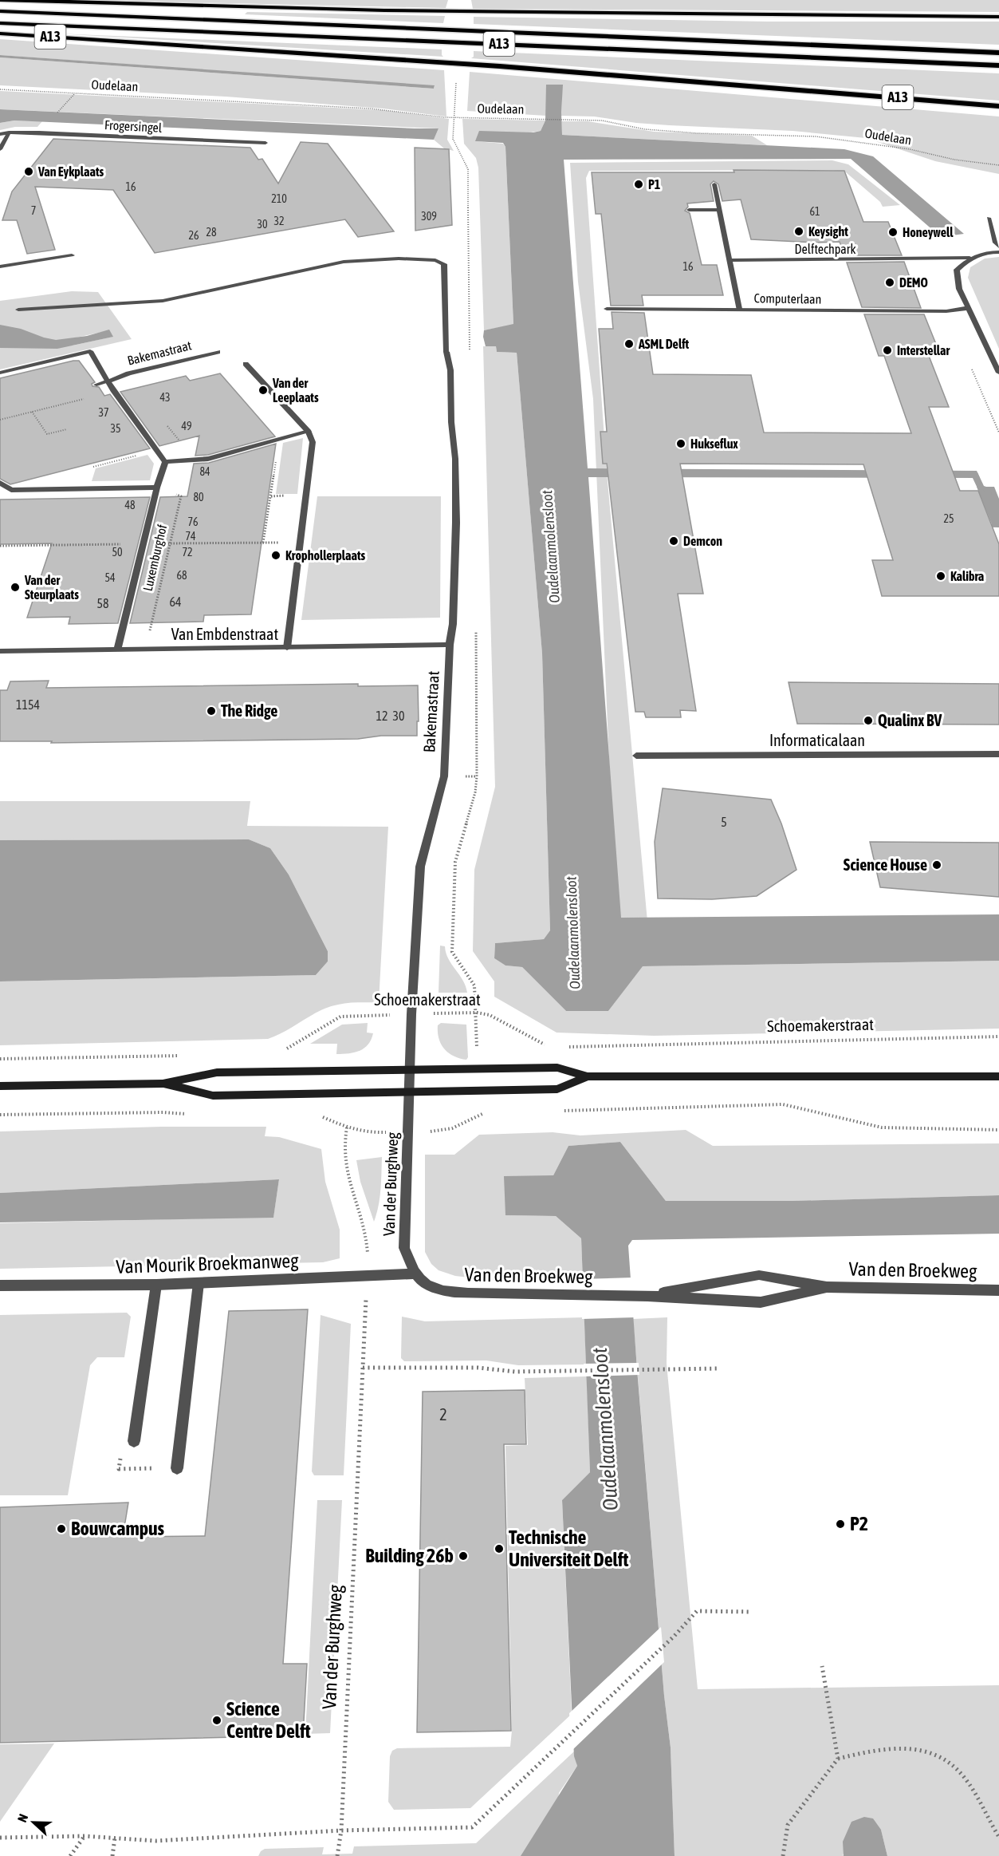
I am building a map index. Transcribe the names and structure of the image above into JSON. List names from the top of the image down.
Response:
{
  "streets": {
    "highway": ["A13"],
    "street": [
      "Frogersingel",
      "Delftechpark",
      "Computerlaan",
      "Bakemastraat",
      "Luxemburghof",
      "Van Embdenstraat",
      "Informaticalaan",
      "Van der Burghweg",
      "Van Mourik Broekmanweg",
      "Van den Broekweg"
    ],
    "path": ["Oudelaan", "Schoemakerstraat"]
  },
  "crossings": [
    ["Bakemastraat", "Van Embdenstraat"],
    ["Bakemastraat", "Schoemakerstraat"],
    ["Bakemastraat", "Van der Burghweg"],
    ["Luxemburghof", "Van Embdenstraat"],
    ["Van der Burghweg", "Van Mourik Broekmanweg"],
    ["Van der Burghweg", "Van den Broekweg"],
    ["Van Mourik Broekmanweg", "Van den Broekweg"]
  ],
  "water": ["Oudelaanmolensloot"],
  "places": [
    "Van Eykplaats",
    "P1",
    "Keysight",
    "Honeywell",
    "DEMO",
    "ASML Delft",
    "Interstellar",
    "Van der Leeplaats",
    "Hukseflux",
    "Demcon",
    "Krophollerplaats",
    "Kalibra",
    "Van der Steurplaats",
    "The Ridge",
    "Qualinx BV",
    "Science House",
    "P2",
    "Bouwcampus",
    "Technische Universiteit Delft",
    "Building 26b",
    "Science Centre Delft"
  ],
  "house_numbers": [
    "16",
    "210",
    "7",
    "61",
    "309",
    "32",
    "30",
    "28",
    "26",
    "16",
    "43",
    "37",
    "49",
    "35",
    "84",
    "80",
    "48",
    "25",
    "76",
    "74",
    "50",
    "72",
    "68",
    "54",
    "64",
    "58",
    "1154",
    "12",
    "30",
    "5",
    "2"
  ],
  "north": "left"
}
